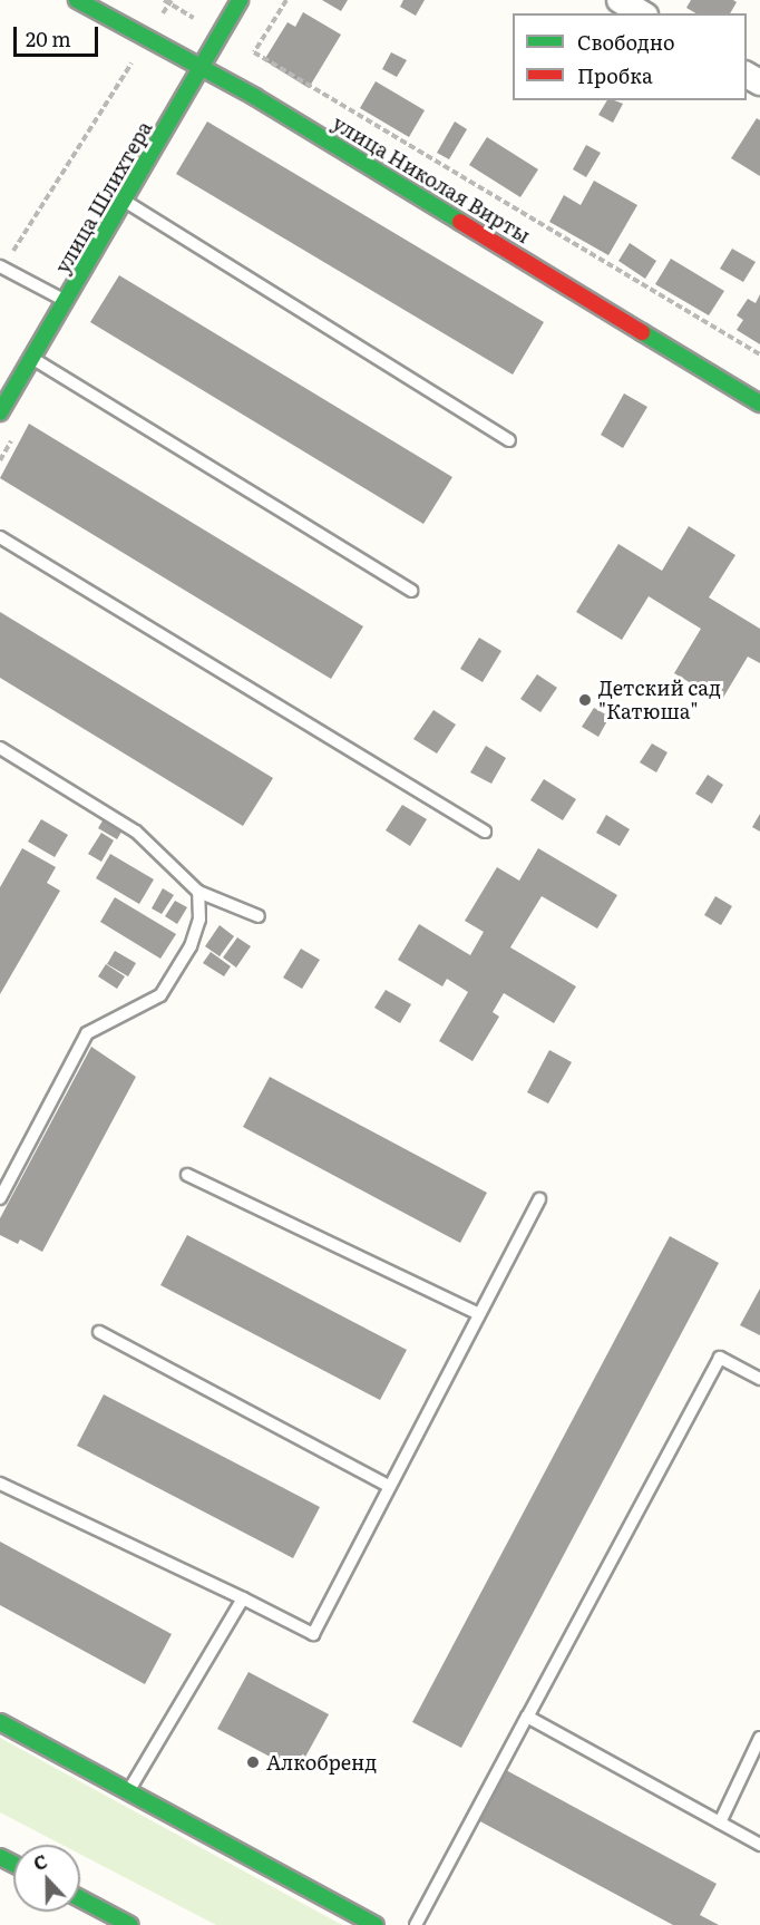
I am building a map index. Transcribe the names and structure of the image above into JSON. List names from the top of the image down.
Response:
{
  "streets": {
    "street": ["улица Николая Вирты", "улица Шлихтера"]
  },
  "crossings": [
    ["улица Николая Вирты", "улица Шлихтера"]
  ],
  "places": ["Детский сад \"Катюша\"", "Алкобренд"],
  "legend": ["Свободно", "Пробка"],
  "scale_bar": "20 m",
  "north": "top"
}
